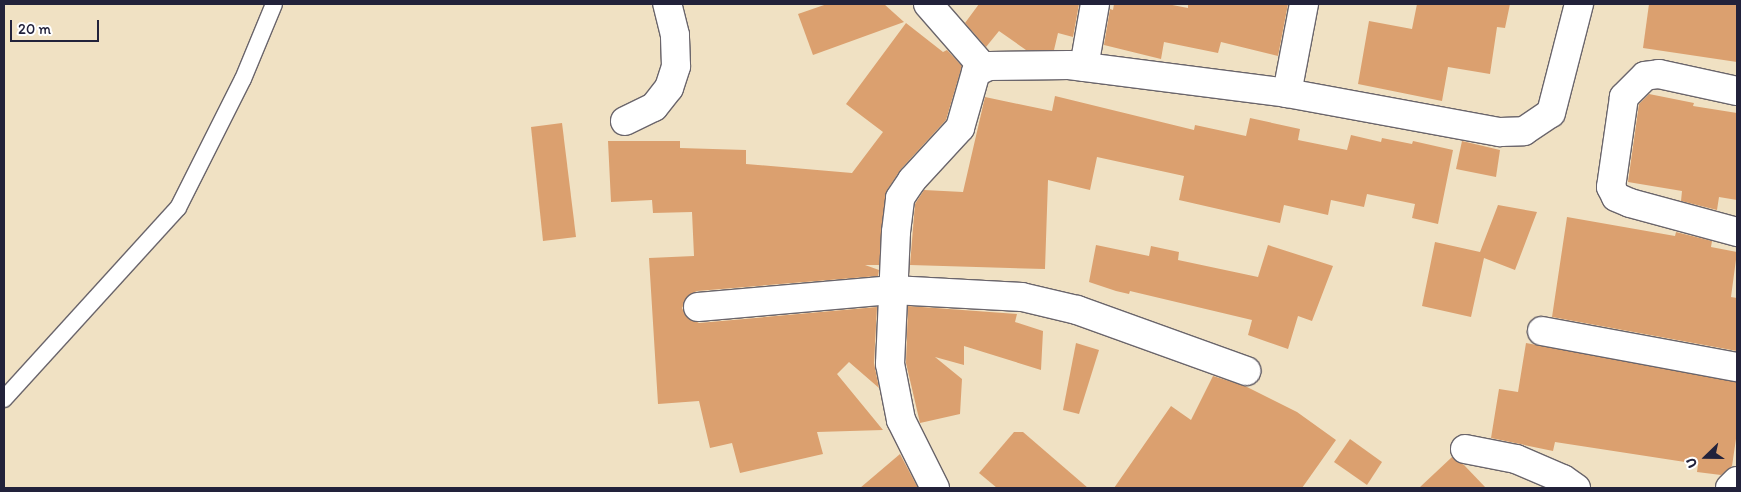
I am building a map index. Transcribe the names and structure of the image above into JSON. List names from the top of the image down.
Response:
{
  "scale_bar": "20 m",
  "north": "left"
}
